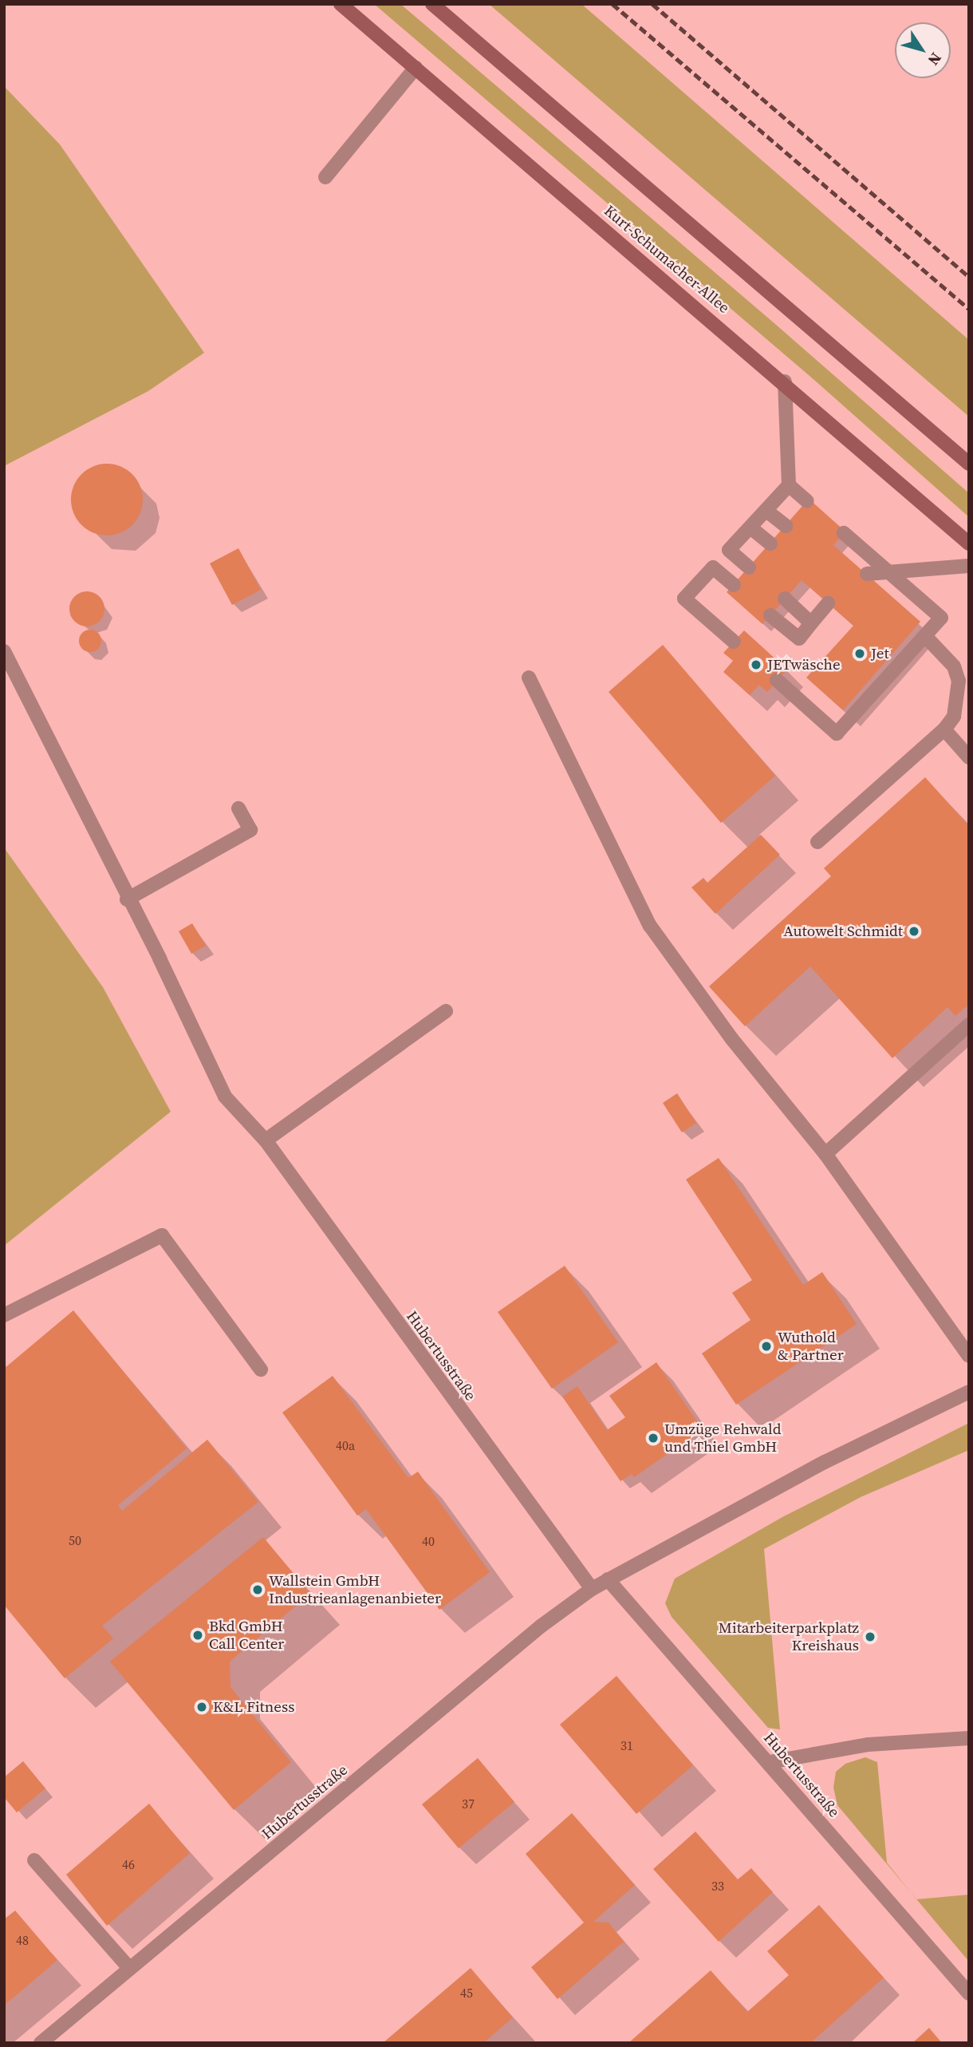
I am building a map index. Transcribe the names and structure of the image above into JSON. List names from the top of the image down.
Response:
{
  "streets": {
    "main road": ["Kurt-Schumacher-Allee"],
    "street": ["Hubertusstraße"]
  },
  "places": [
    "Jet",
    "JETwäsche",
    "Autowelt Schmidt",
    "Wuthold & Partner",
    "Umzüge Rehwald und Thiel GmbH",
    "Wallstein GmbH Industrieanlagenanbieter",
    "Bkd GmbH Call Center",
    "Mitarbeiterparkplatz Kreishaus",
    "K&L Fitness"
  ],
  "house_numbers": [
    "40a",
    "50",
    "40",
    "31",
    "37",
    "46",
    "33",
    "48",
    "45"
  ],
  "north": "bottom right"
}
